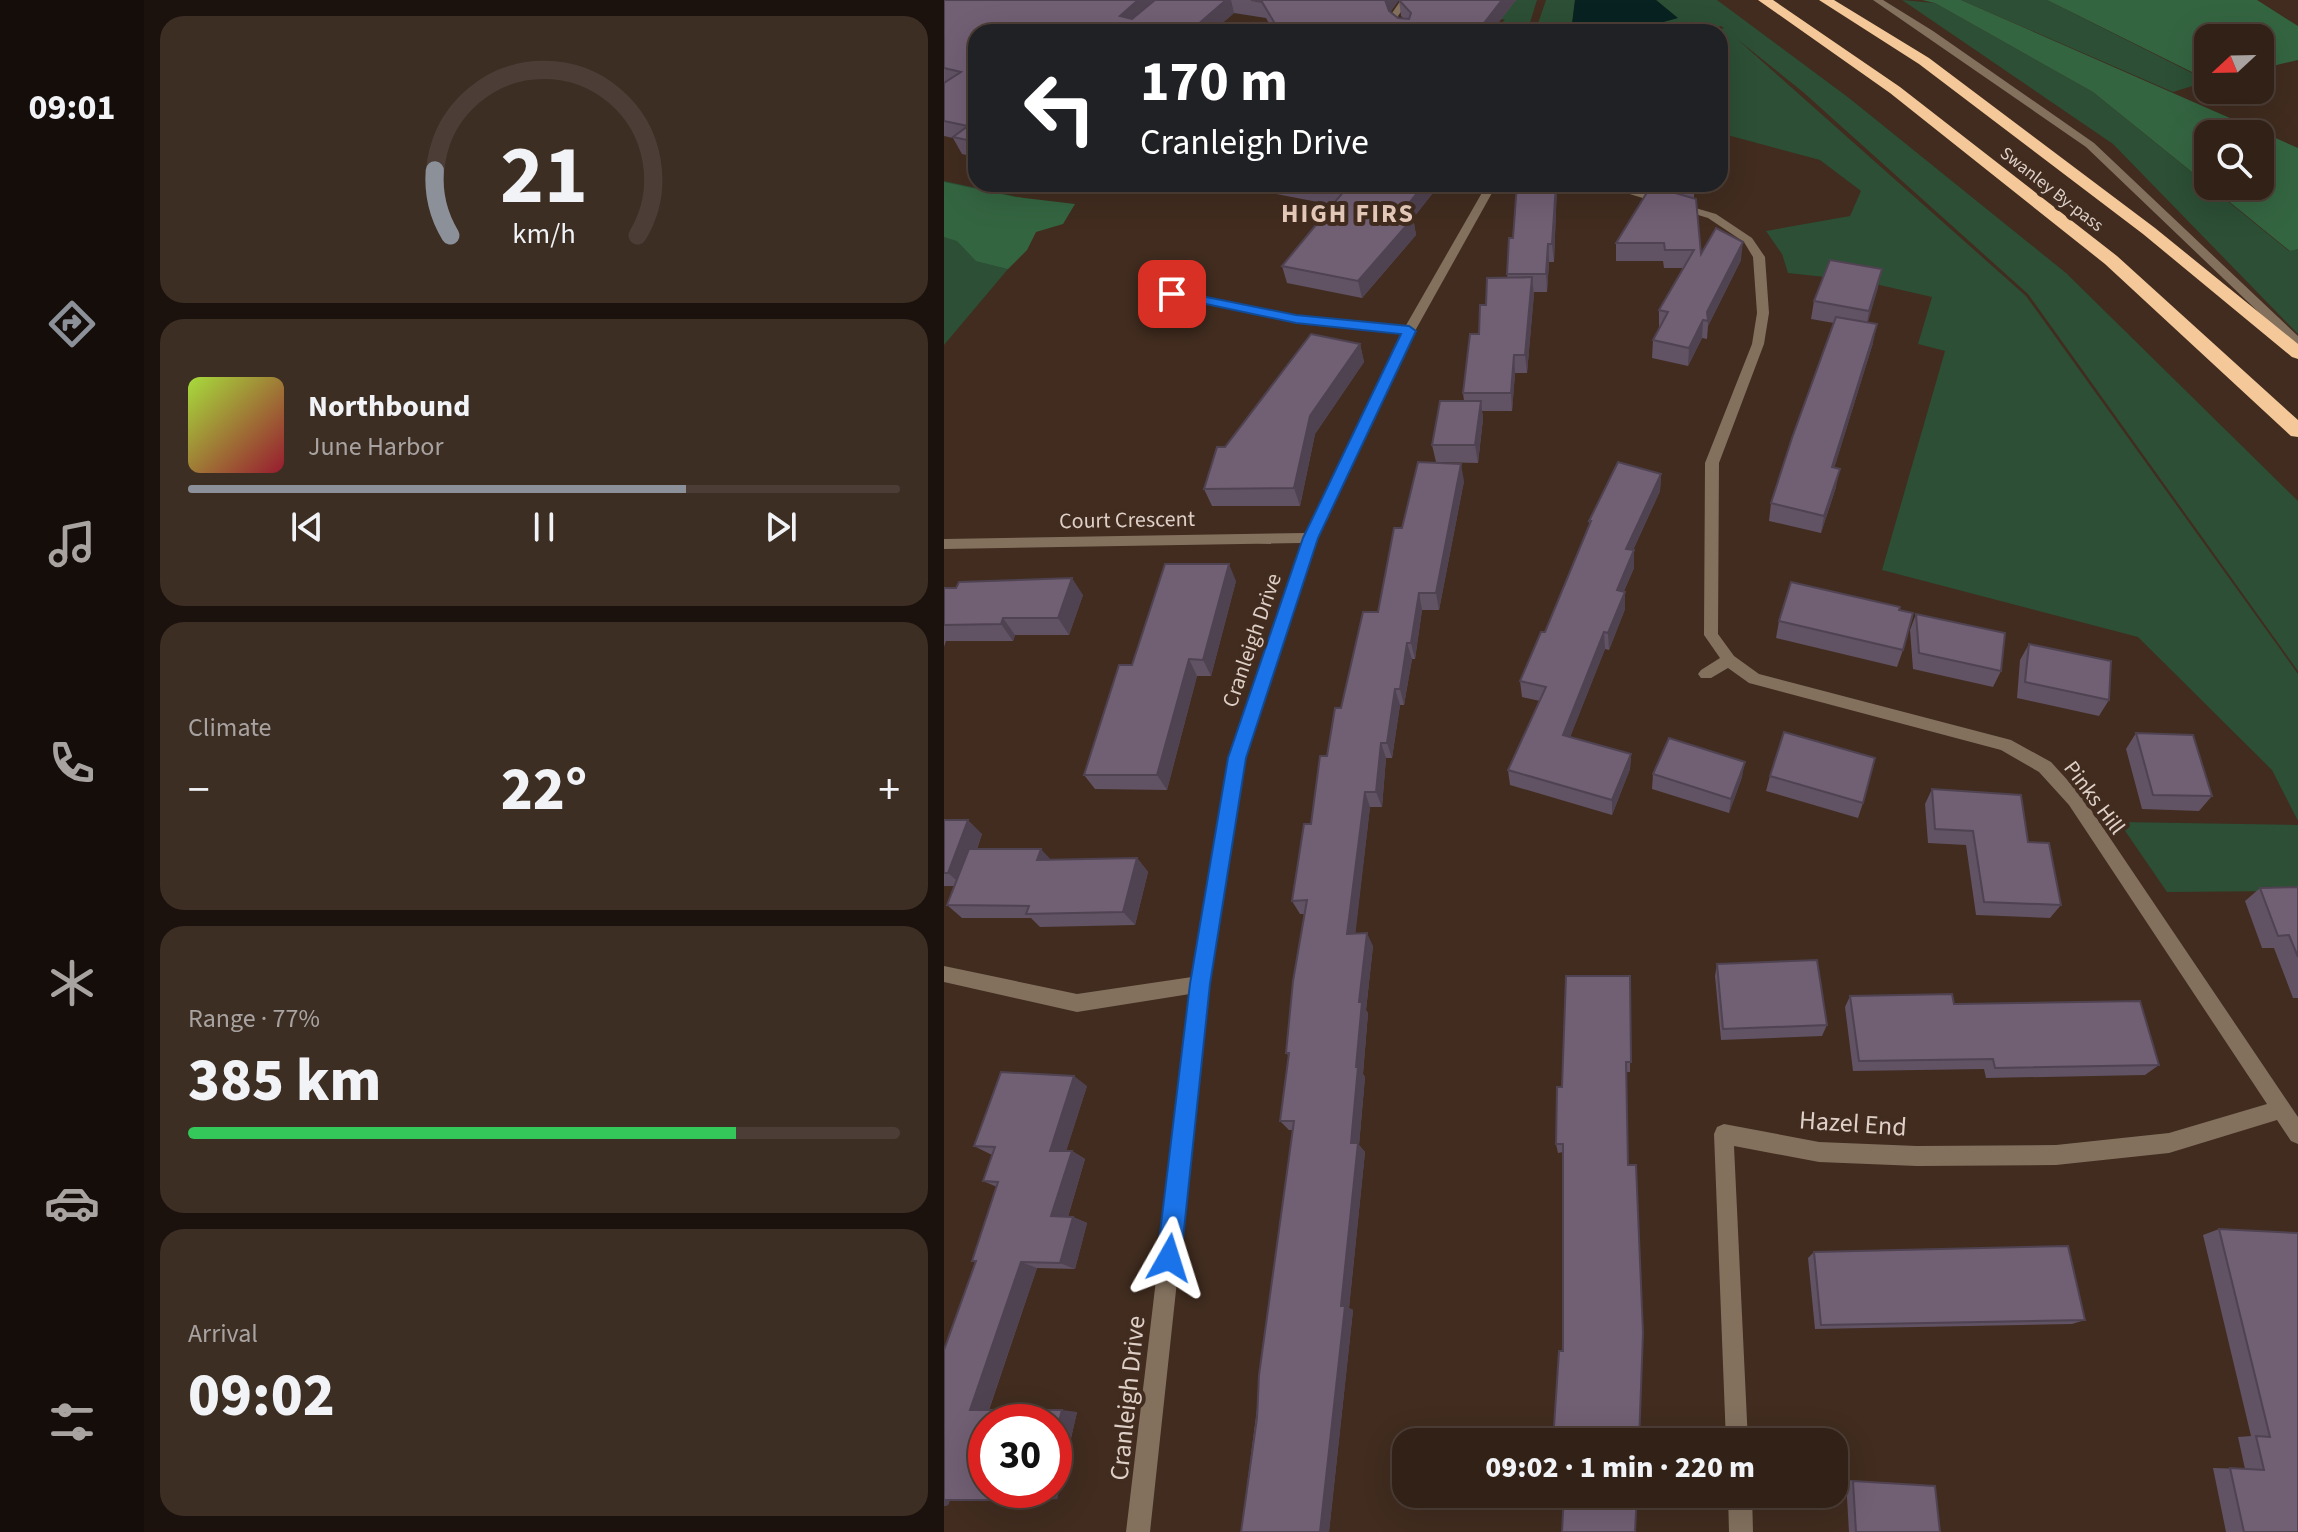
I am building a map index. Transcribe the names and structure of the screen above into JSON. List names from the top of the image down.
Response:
{
  "streets": {
    "highway": ["Swanley By-pass"],
    "street": [
      "Court Crescent",
      "Cranleigh Drive",
      "Pinks Hill",
      "Hazel End"
    ]
  },
  "crossings": [
    ["Court Crescent", "Cranleigh Drive"],
    ["Pinks Hill", "Hazel End"]
  ],
  "districts": ["HIGH FIRS"],
  "north": "left",
  "page": {
    "tabs": "09:01",
    "turn": ["170 m", "Cranleigh Drive"],
    "song": ["Northbound", "June Harbor"],
    "tile": [
      "Climate",
      ["Range · 77%", "385 km"],
      ["Arrival", "09:02"]
    ],
    "heat": ["−", "22°", "+"],
    "limit": "30",
    "trip": "09:02 · 1 min · 220 m",
    "gauge": ["21", "km/h"]
  }
}
